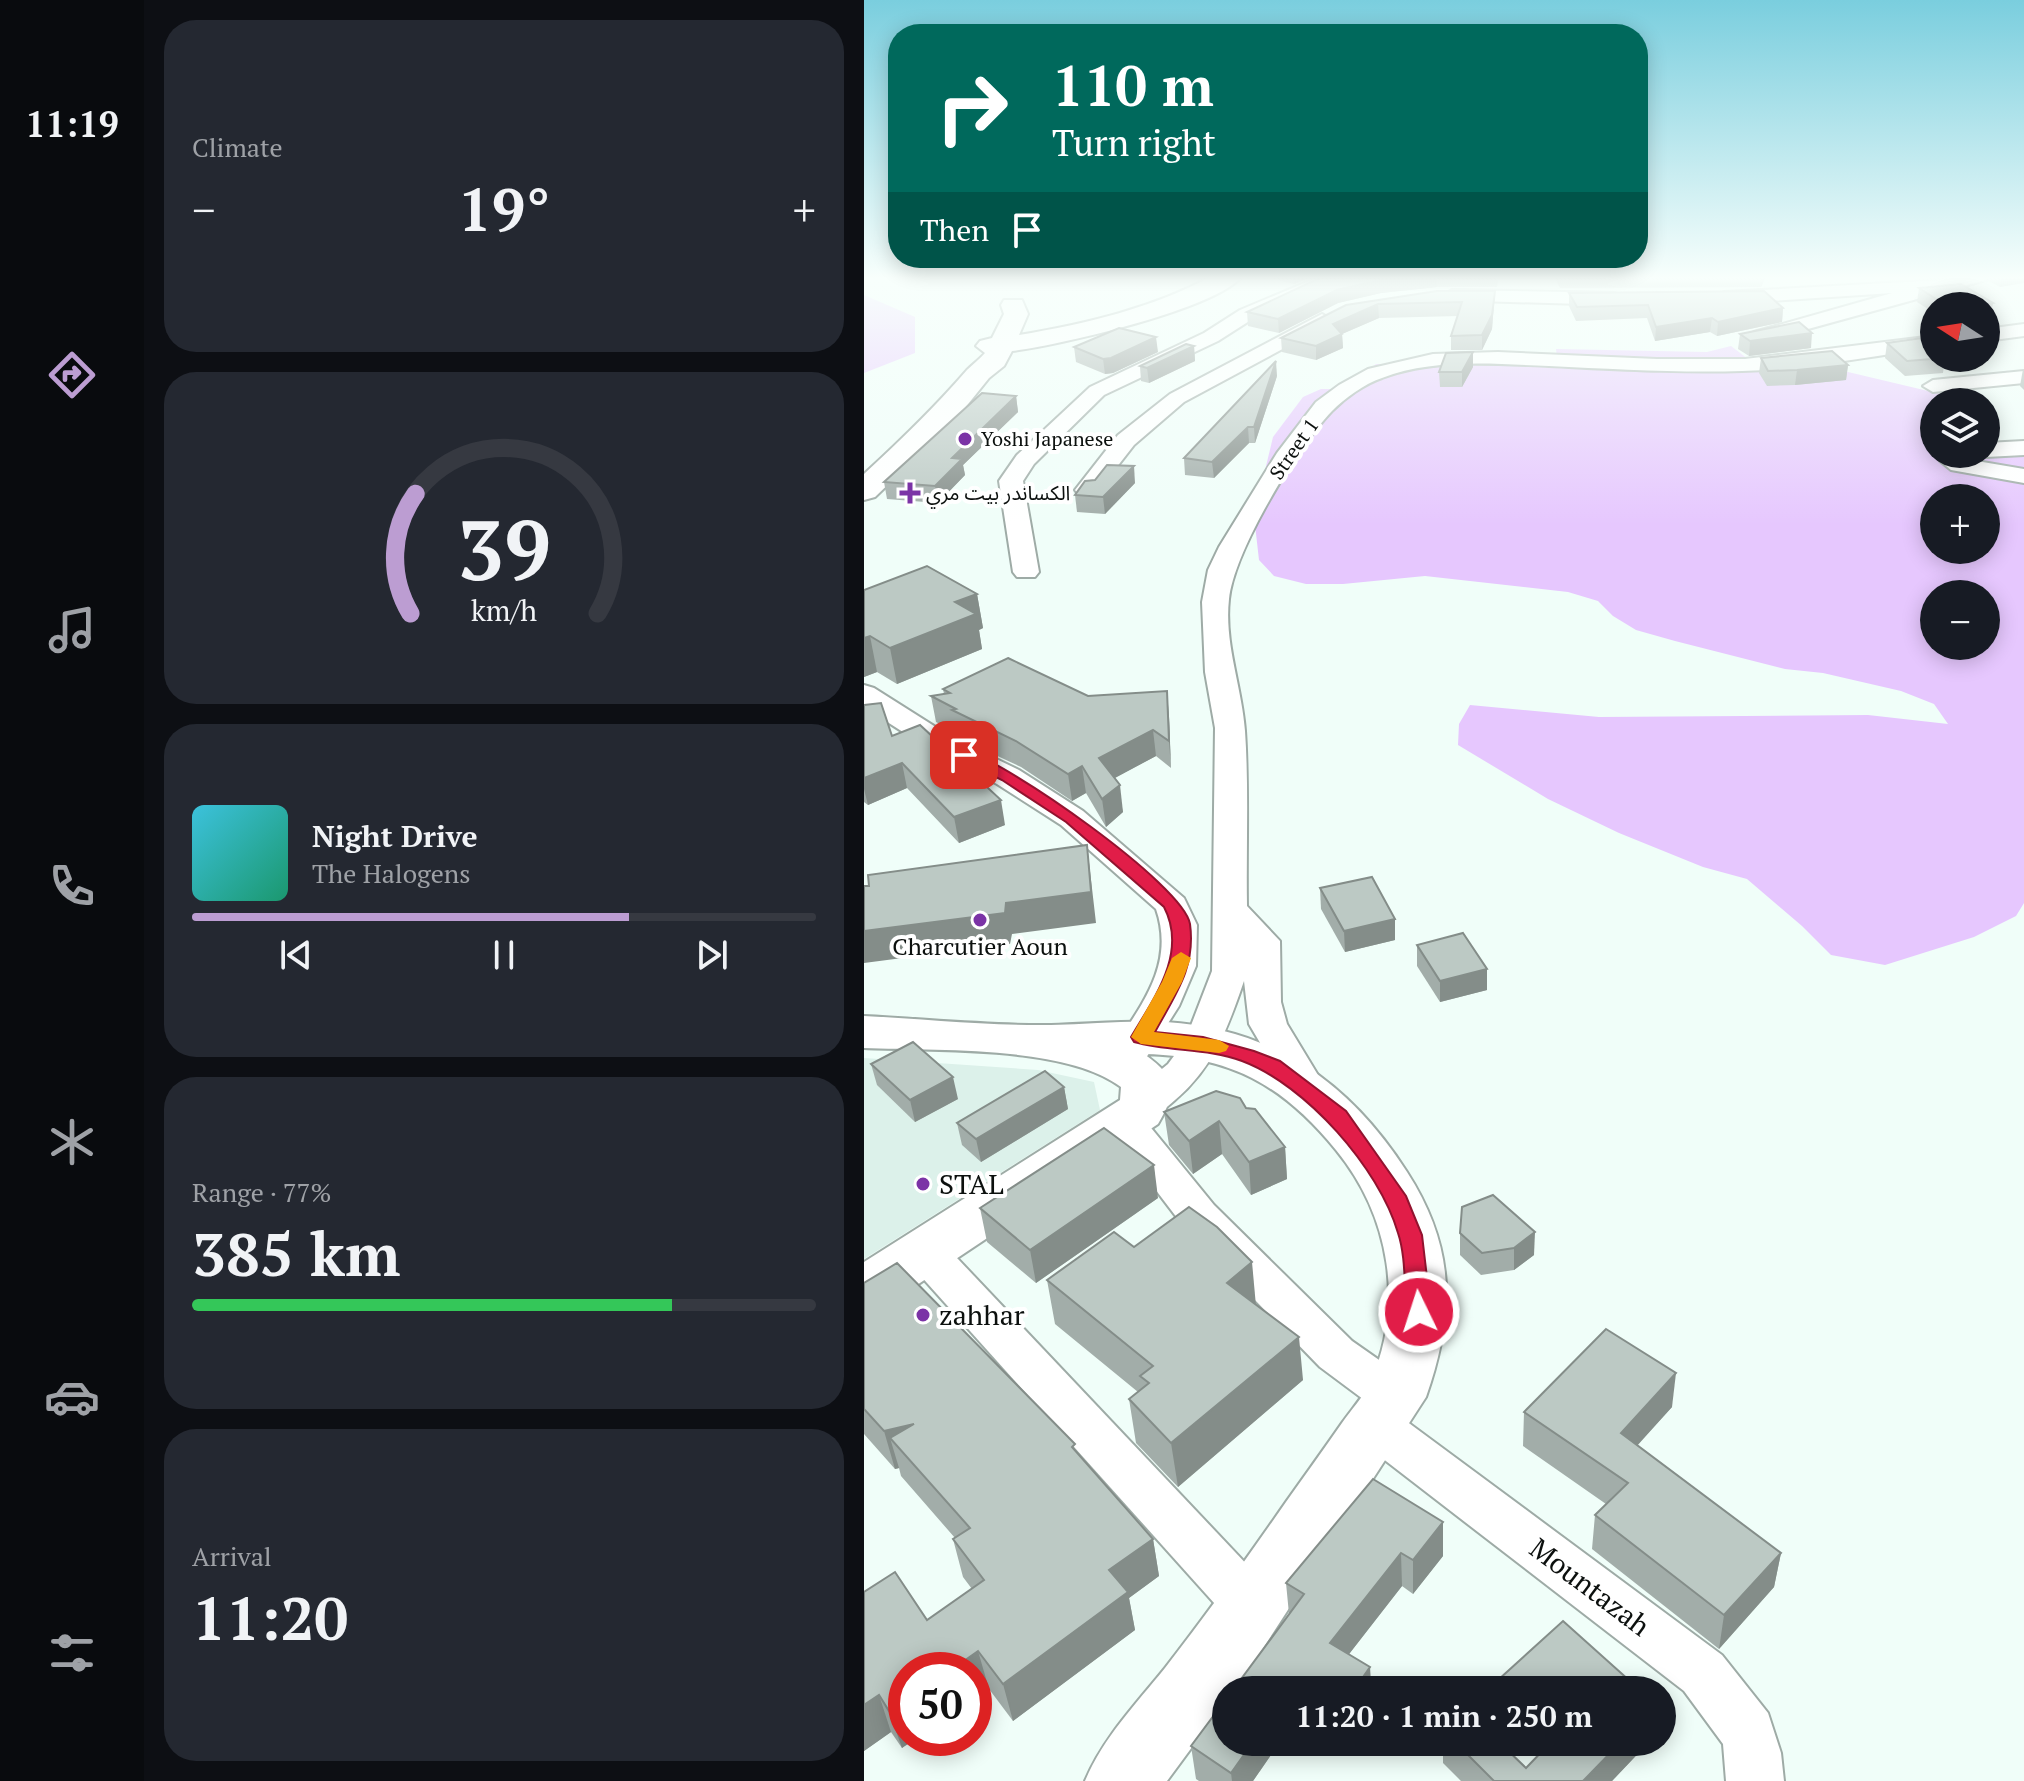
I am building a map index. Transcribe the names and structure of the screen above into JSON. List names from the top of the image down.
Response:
{
  "streets": {
    "street": ["Street 1", "Mountazah"]
  },
  "places": {
    "other": [
      "Yoshi Japanese",
      "Charcutier Aoun",
      "STAL",
      "zahhar"
    ],
    "health": ["الكساندر بيت مري"]
  },
  "north": "left",
  "page": {
    "tabs": "11:19",
    "tile": [
      "Climate",
      ["Range · 77%", "385 km"],
      ["Arrival", "11:20"]
    ],
    "turn": ["110 m", "Turn right"],
    "heat": ["−", "19°", "+"],
    "then": "Then",
    "map_buttons": ["+", "−"],
    "song": ["Night Drive", "The Halogens"],
    "limit": "50",
    "trip": "11:20 · 1 min · 250 m",
    "gauge": ["39", "km/h"]
  }
}
